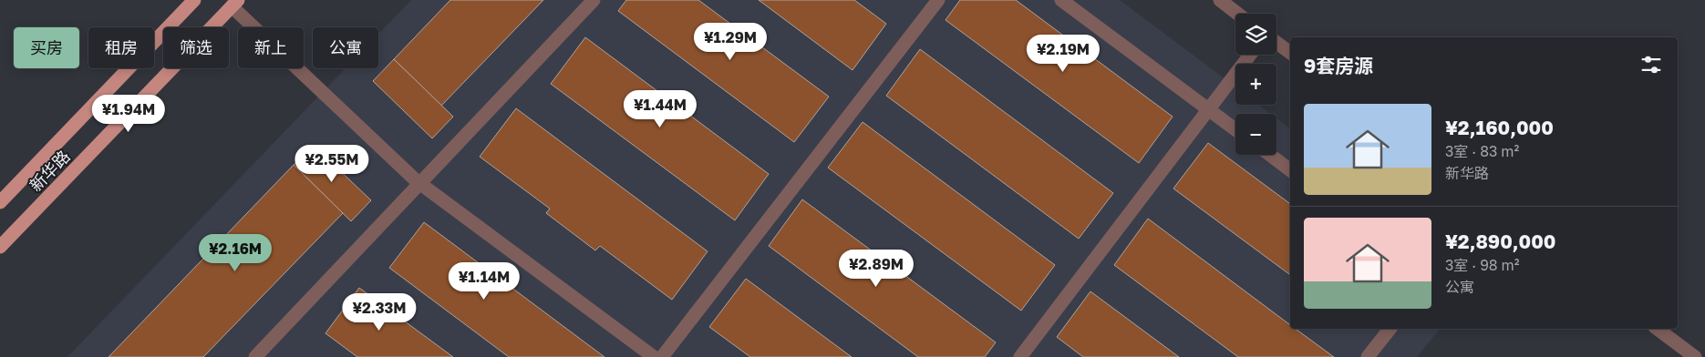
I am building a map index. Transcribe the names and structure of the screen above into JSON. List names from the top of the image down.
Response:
{
  "streets": {
    "main road": ["新华路"]
  },
  "page": {
    "map_buttons": ["+", "−"],
    "price": [
      "¥1.29M",
      "¥2.19M",
      "¥1.44M",
      "¥1.94M",
      "¥2.55M",
      "¥2.16M",
      "¥2.89M",
      "¥1.14M",
      "¥2.33M"
    ],
    "chip": [
      "买房",
      "租房",
      "筛选",
      "新上",
      "公寓"
    ],
    "heading": "9套房源",
    "list": [
      {
        "name": "¥2,160,000",
        "note": "3室 · 83 m² · 新华路"
      },
      {
        "name": "¥2,890,000",
        "note": "3室 · 98 m² · 公寓"
      }
    ]
  }
}
